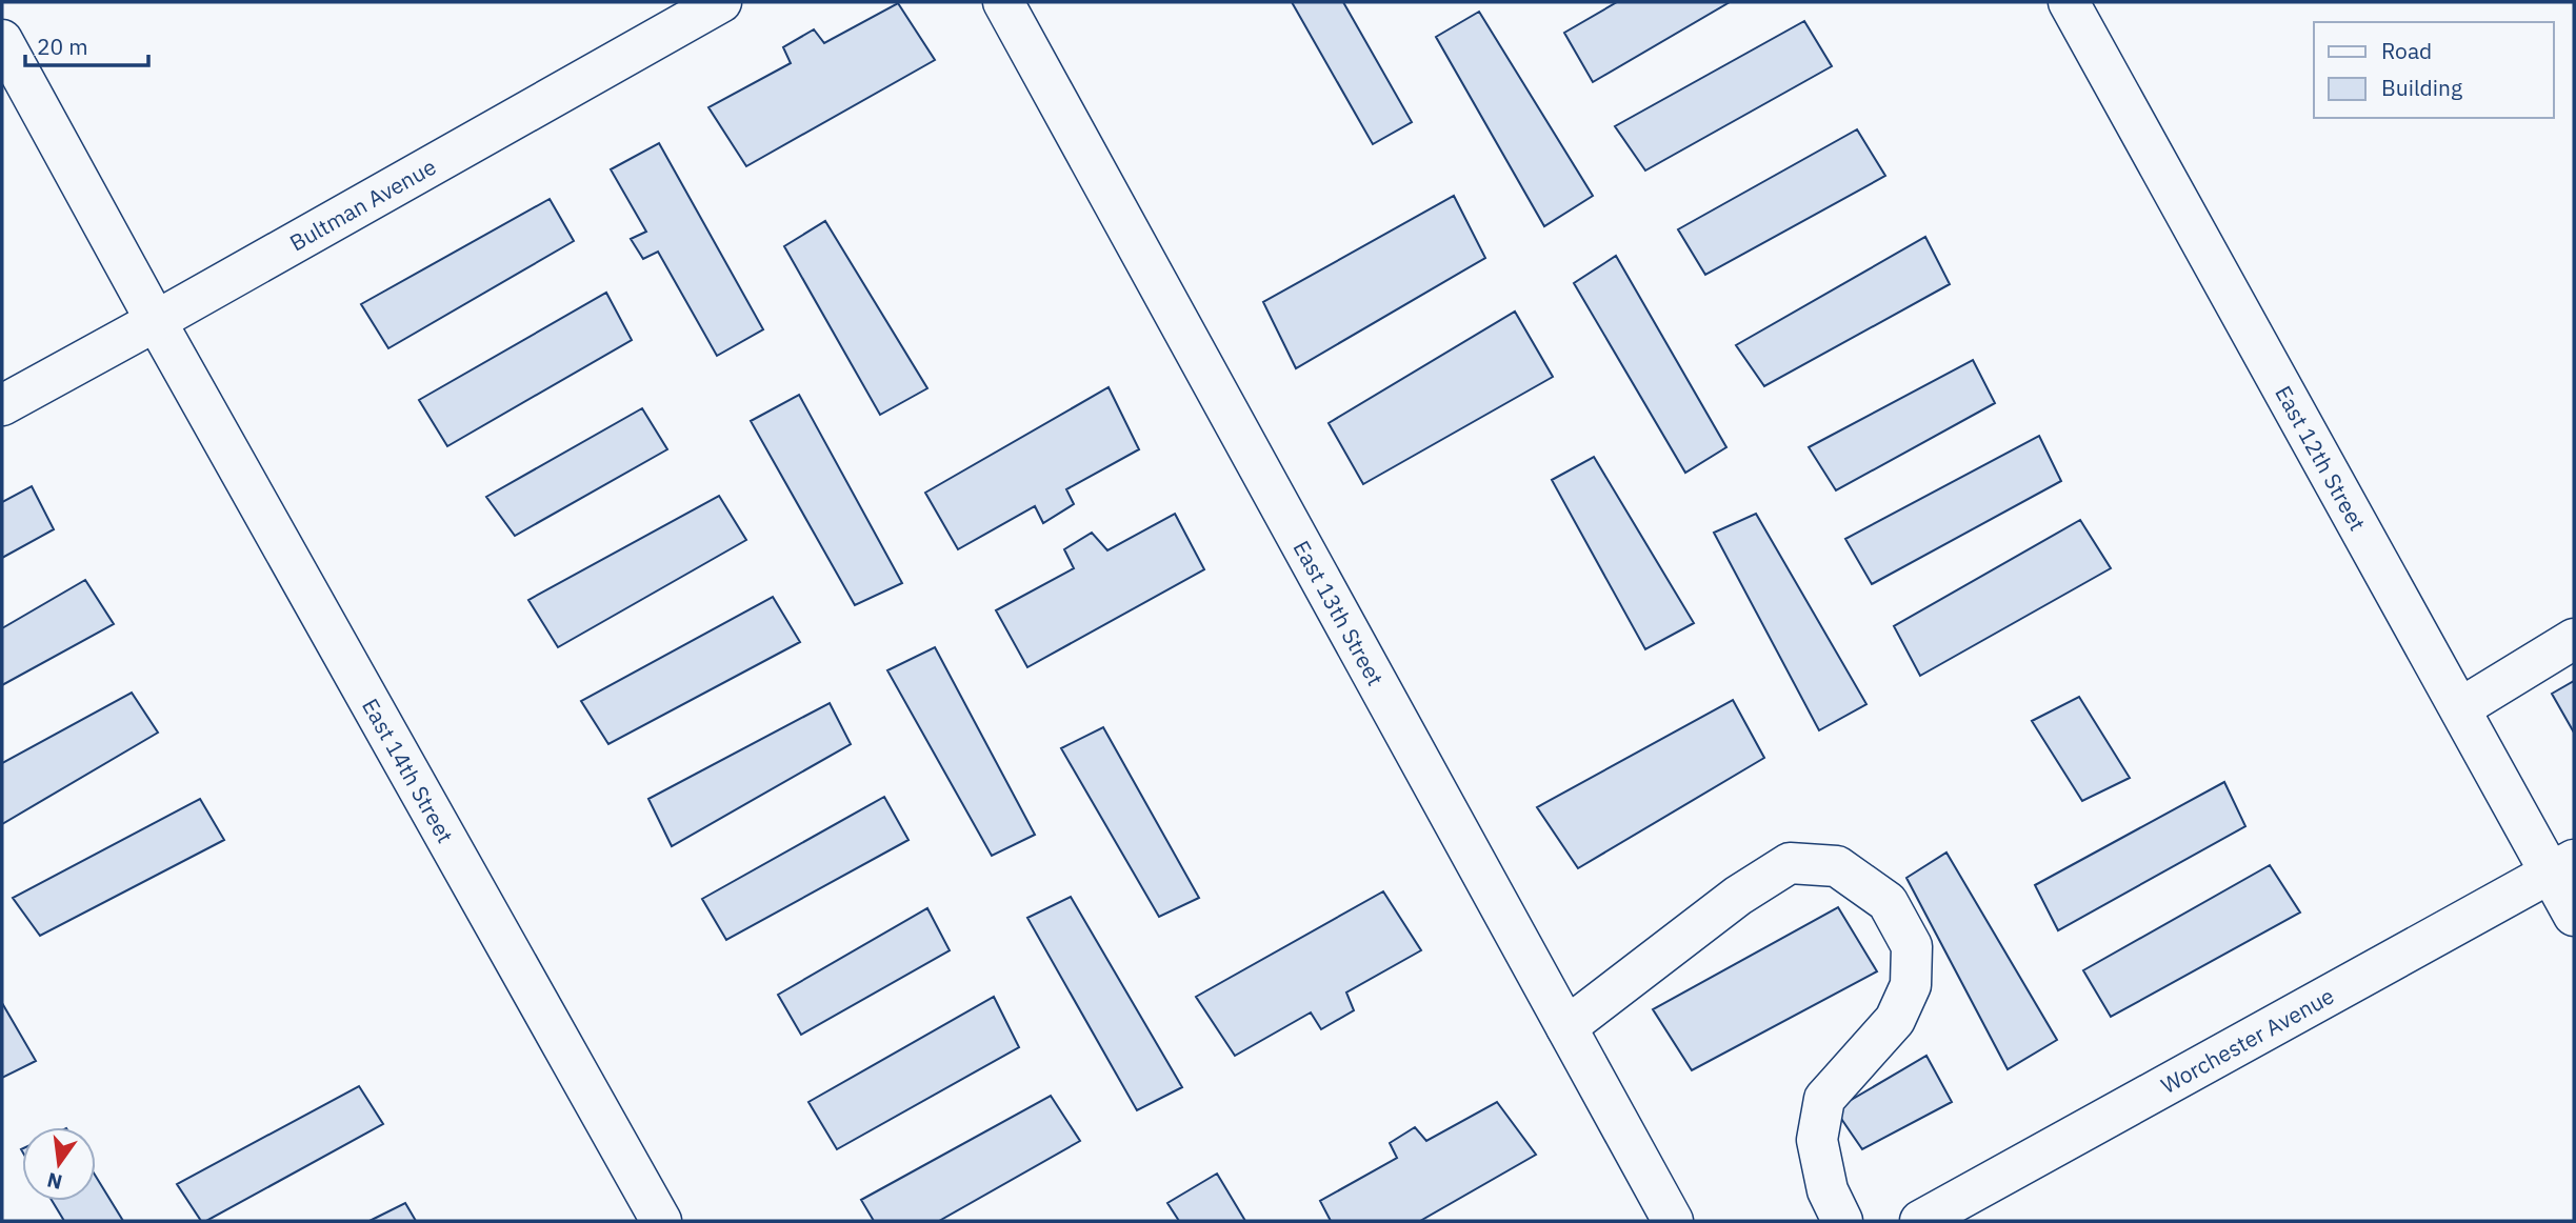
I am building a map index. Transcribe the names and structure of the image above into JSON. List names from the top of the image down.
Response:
{
  "streets": {
    "street": [
      "Bultman Avenue",
      "East 12th Street",
      "East 13th Street",
      "East 14th Street",
      "Worchester Avenue"
    ]
  },
  "crossings": [
    ["Bultman Avenue", "East 14th Street"],
    ["East 12th Street", "Worchester Avenue"]
  ],
  "legend": ["Road", "Building"],
  "scale_bar": "20 m",
  "north": "bottom"
}
